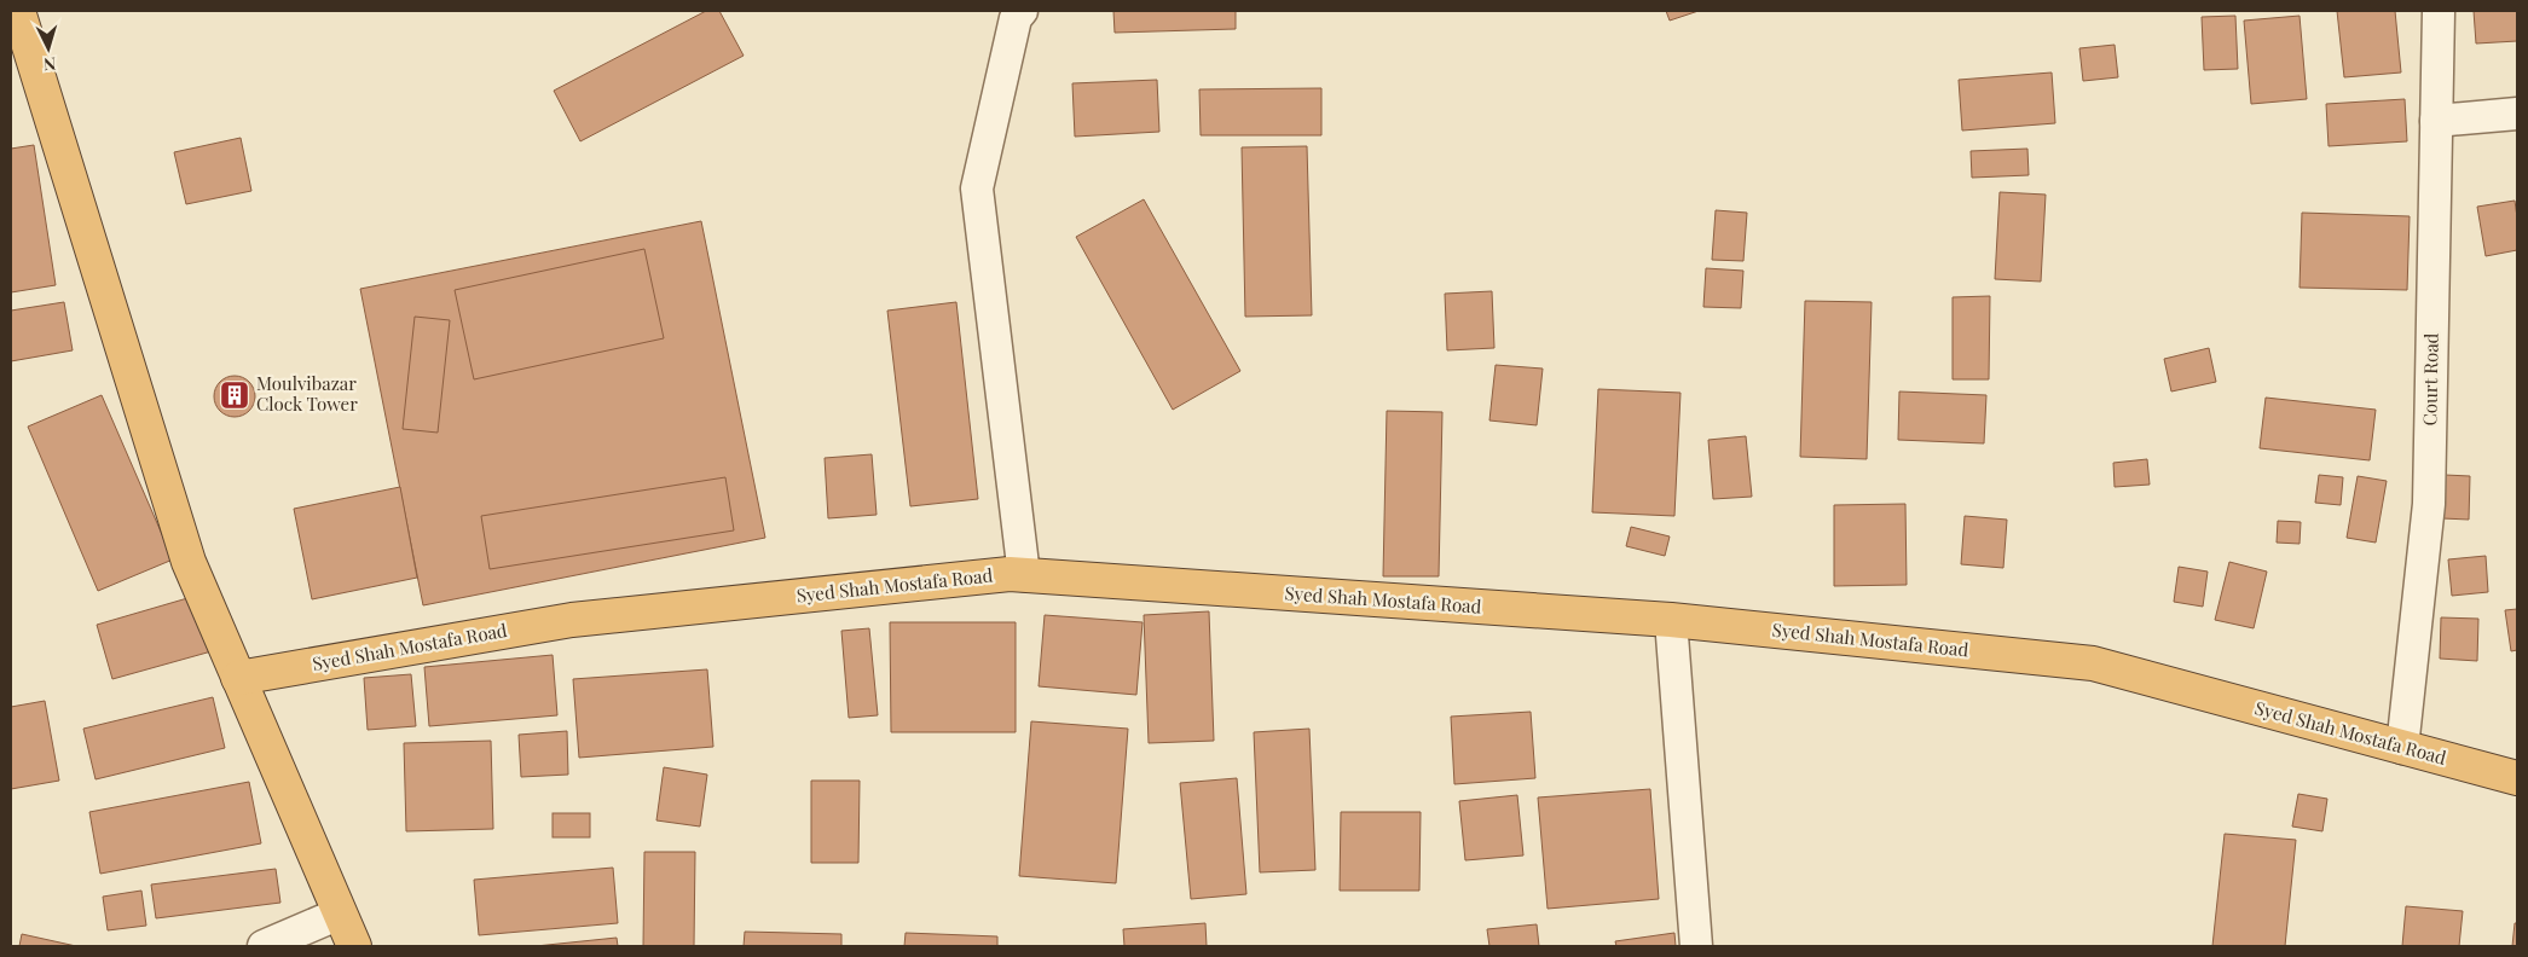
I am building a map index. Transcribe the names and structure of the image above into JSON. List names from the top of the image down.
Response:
{
  "streets": {
    "highway": ["Syed Shah Mostafa Road"],
    "street": ["Court Road"]
  },
  "crossings": [
    ["Court Road", "Syed Shah Mostafa Road"]
  ],
  "places": {
    "building": ["Moulvibazar Clock Tower"]
  },
  "north": "bottom"
}
